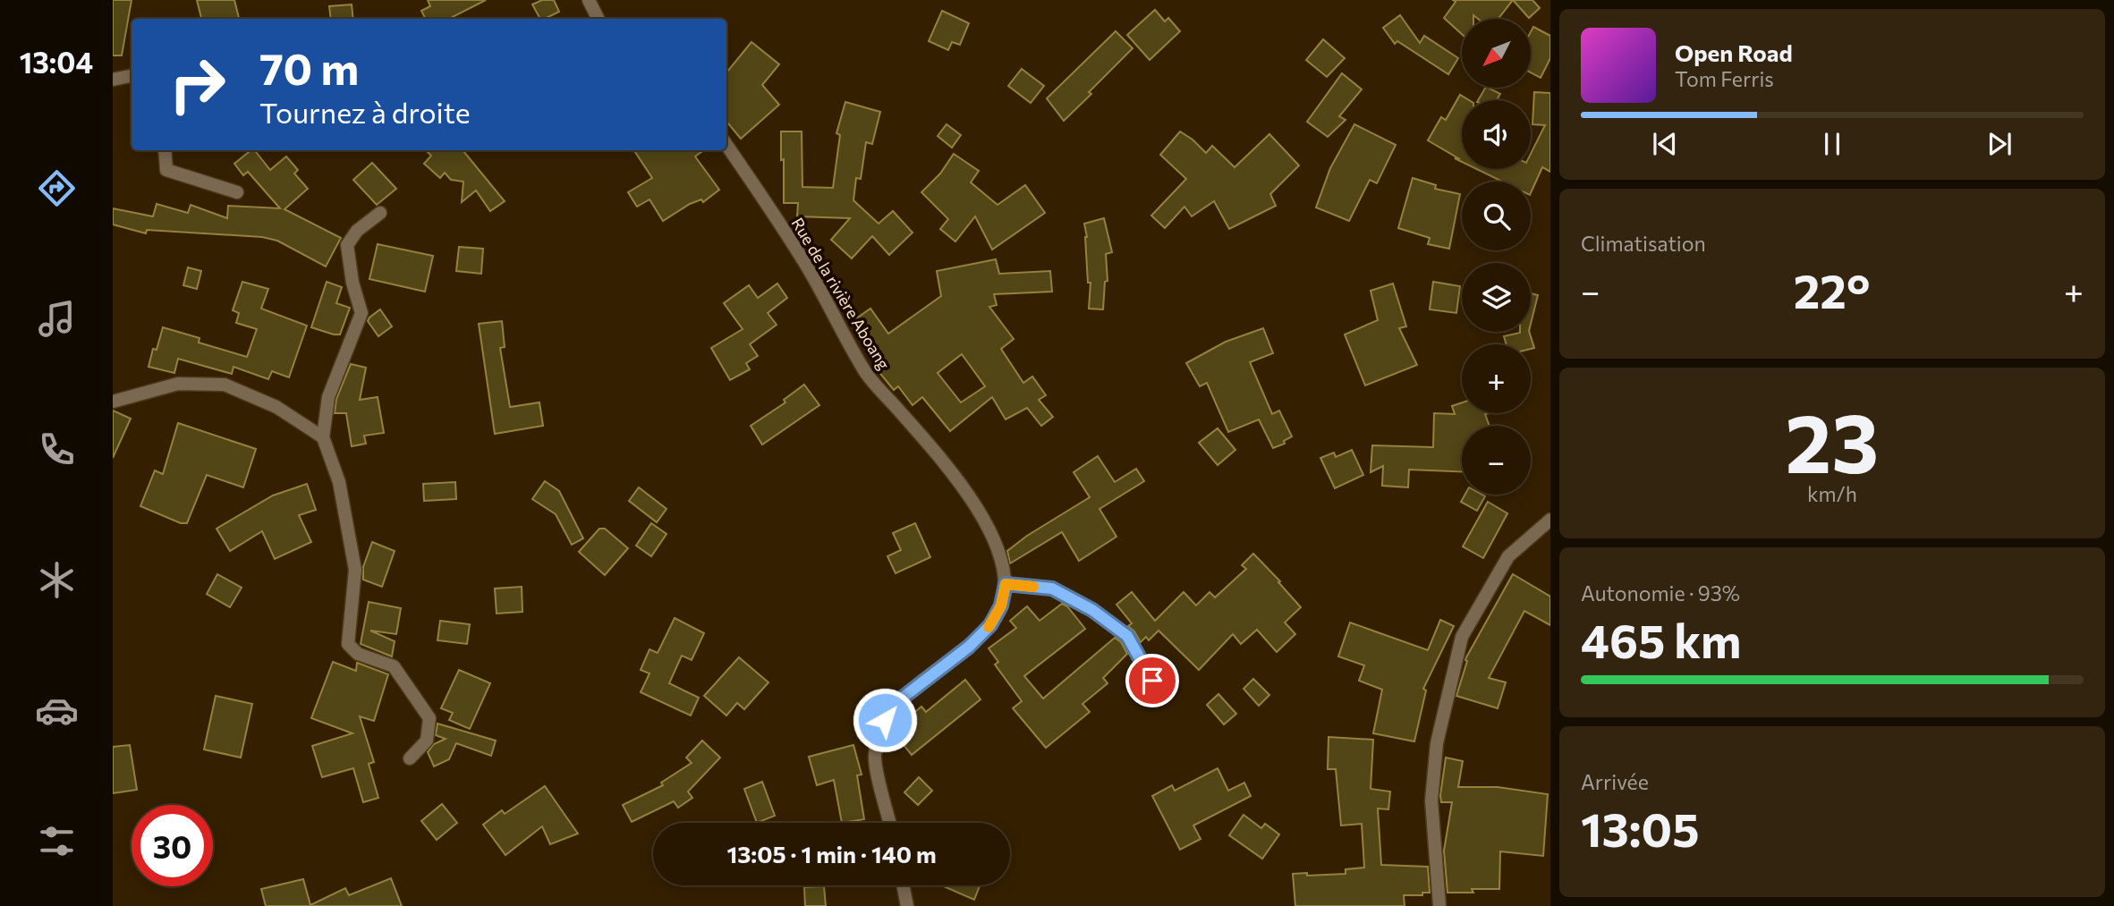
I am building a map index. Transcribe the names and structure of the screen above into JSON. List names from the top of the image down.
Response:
{
  "streets": {
    "street": ["Rue de la rivière Aboang"]
  },
  "north": "bottom left",
  "page": {
    "tabs": "13:04",
    "map_buttons": ["+", "−"],
    "turn": ["70 m", "Tournez à droite"],
    "song": ["Open Road", "Tom Ferris"],
    "tile": [
      "Climatisation",
      ["23", "km/h"],
      ["Autonomie · 93%", "465 km"],
      ["Arrivée", "13:05"]
    ],
    "heat": ["−", "22°", "+"],
    "limit": "30",
    "trip": "13:05 · 1 min · 140 m"
  }
}
